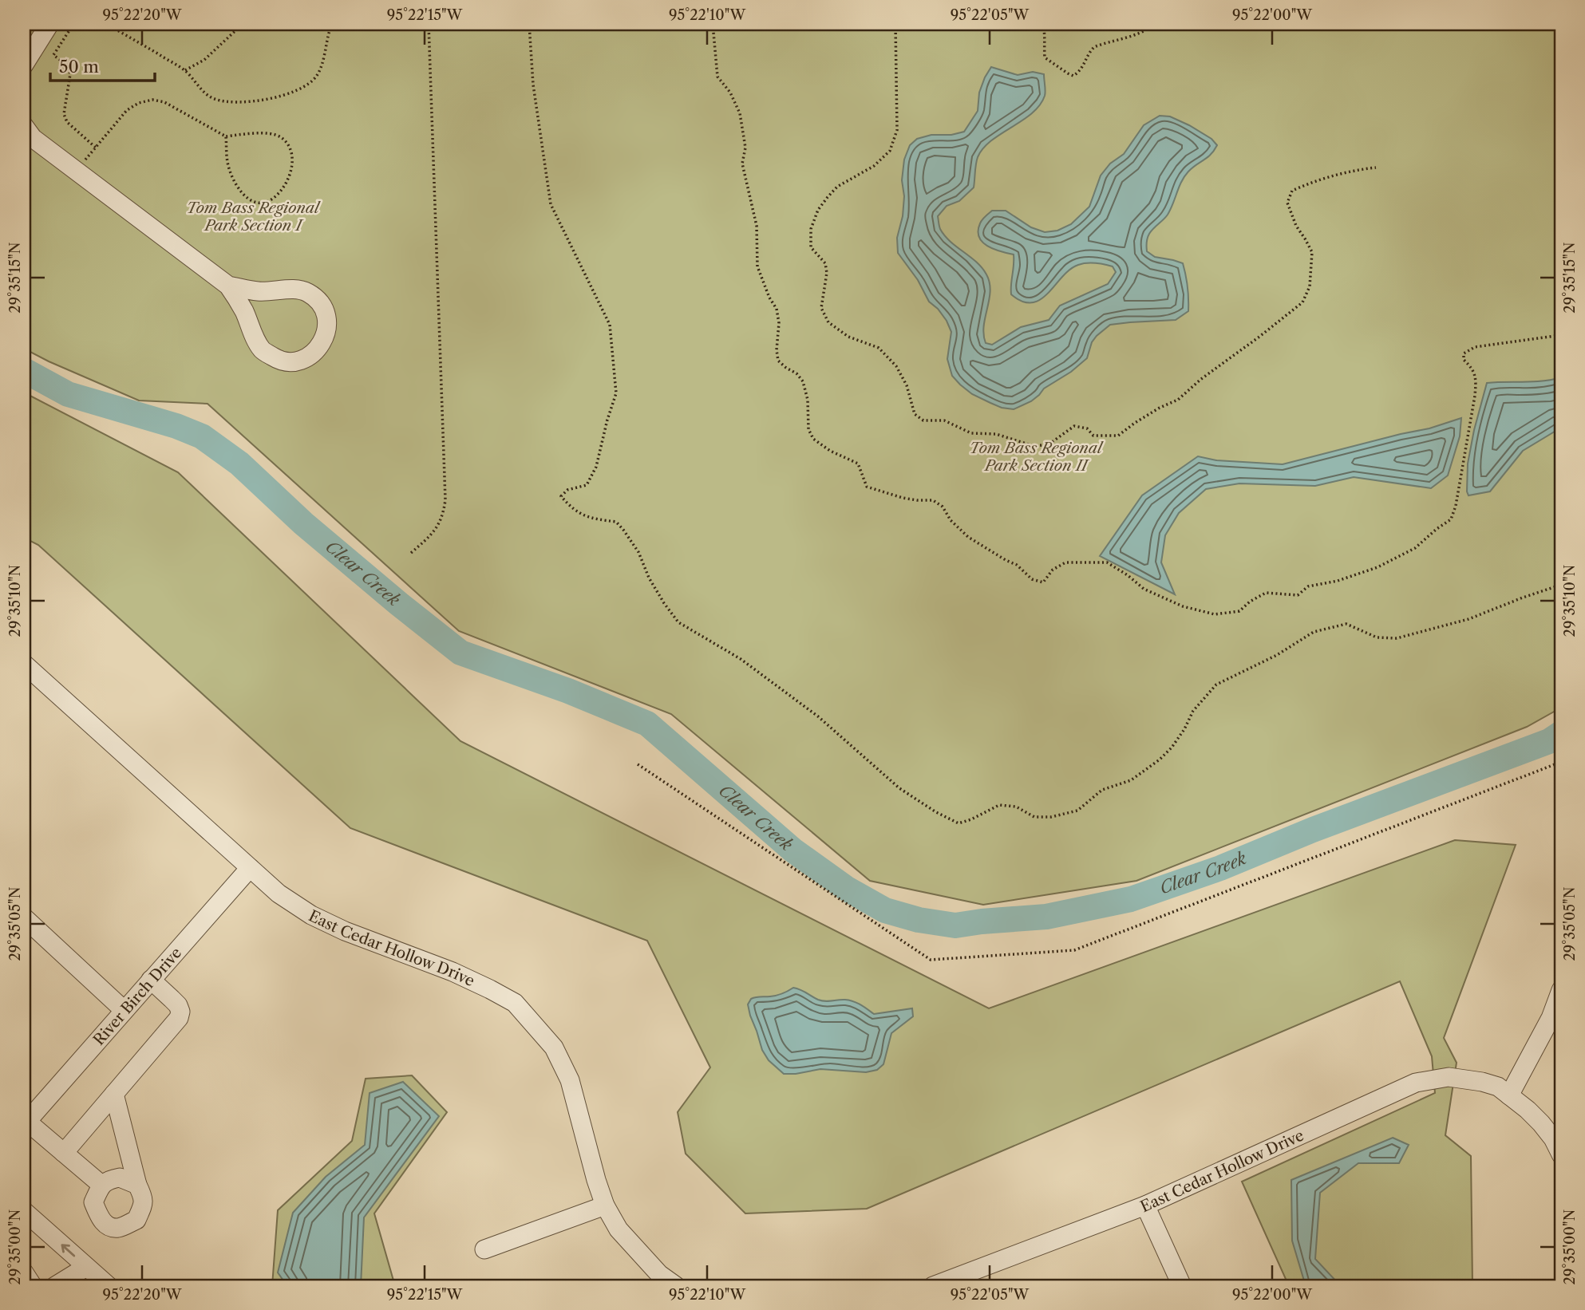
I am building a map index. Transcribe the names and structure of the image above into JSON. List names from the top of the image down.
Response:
{
  "streets": {
    "street": ["East Cedar Hollow Drive", "River Birch Drive"]
  },
  "crossings": [
    ["East Cedar Hollow Drive", "River Birch Drive"]
  ],
  "water": ["Clear Creek"],
  "parks": ["Tom Bass Regional Park Section I", "Tom Bass Regional Park Section II"],
  "scale_bar": "50 m",
  "coordinates": [
    "95°22'20\"W",
    "95°22'15\"W",
    "95°22'10\"W",
    "95°22'05\"W",
    "95°22'00\"W",
    "29°35'15\"N",
    "29°35'10\"N",
    "29°35'05\"N",
    "29°35'00\"N"
  ]
}
